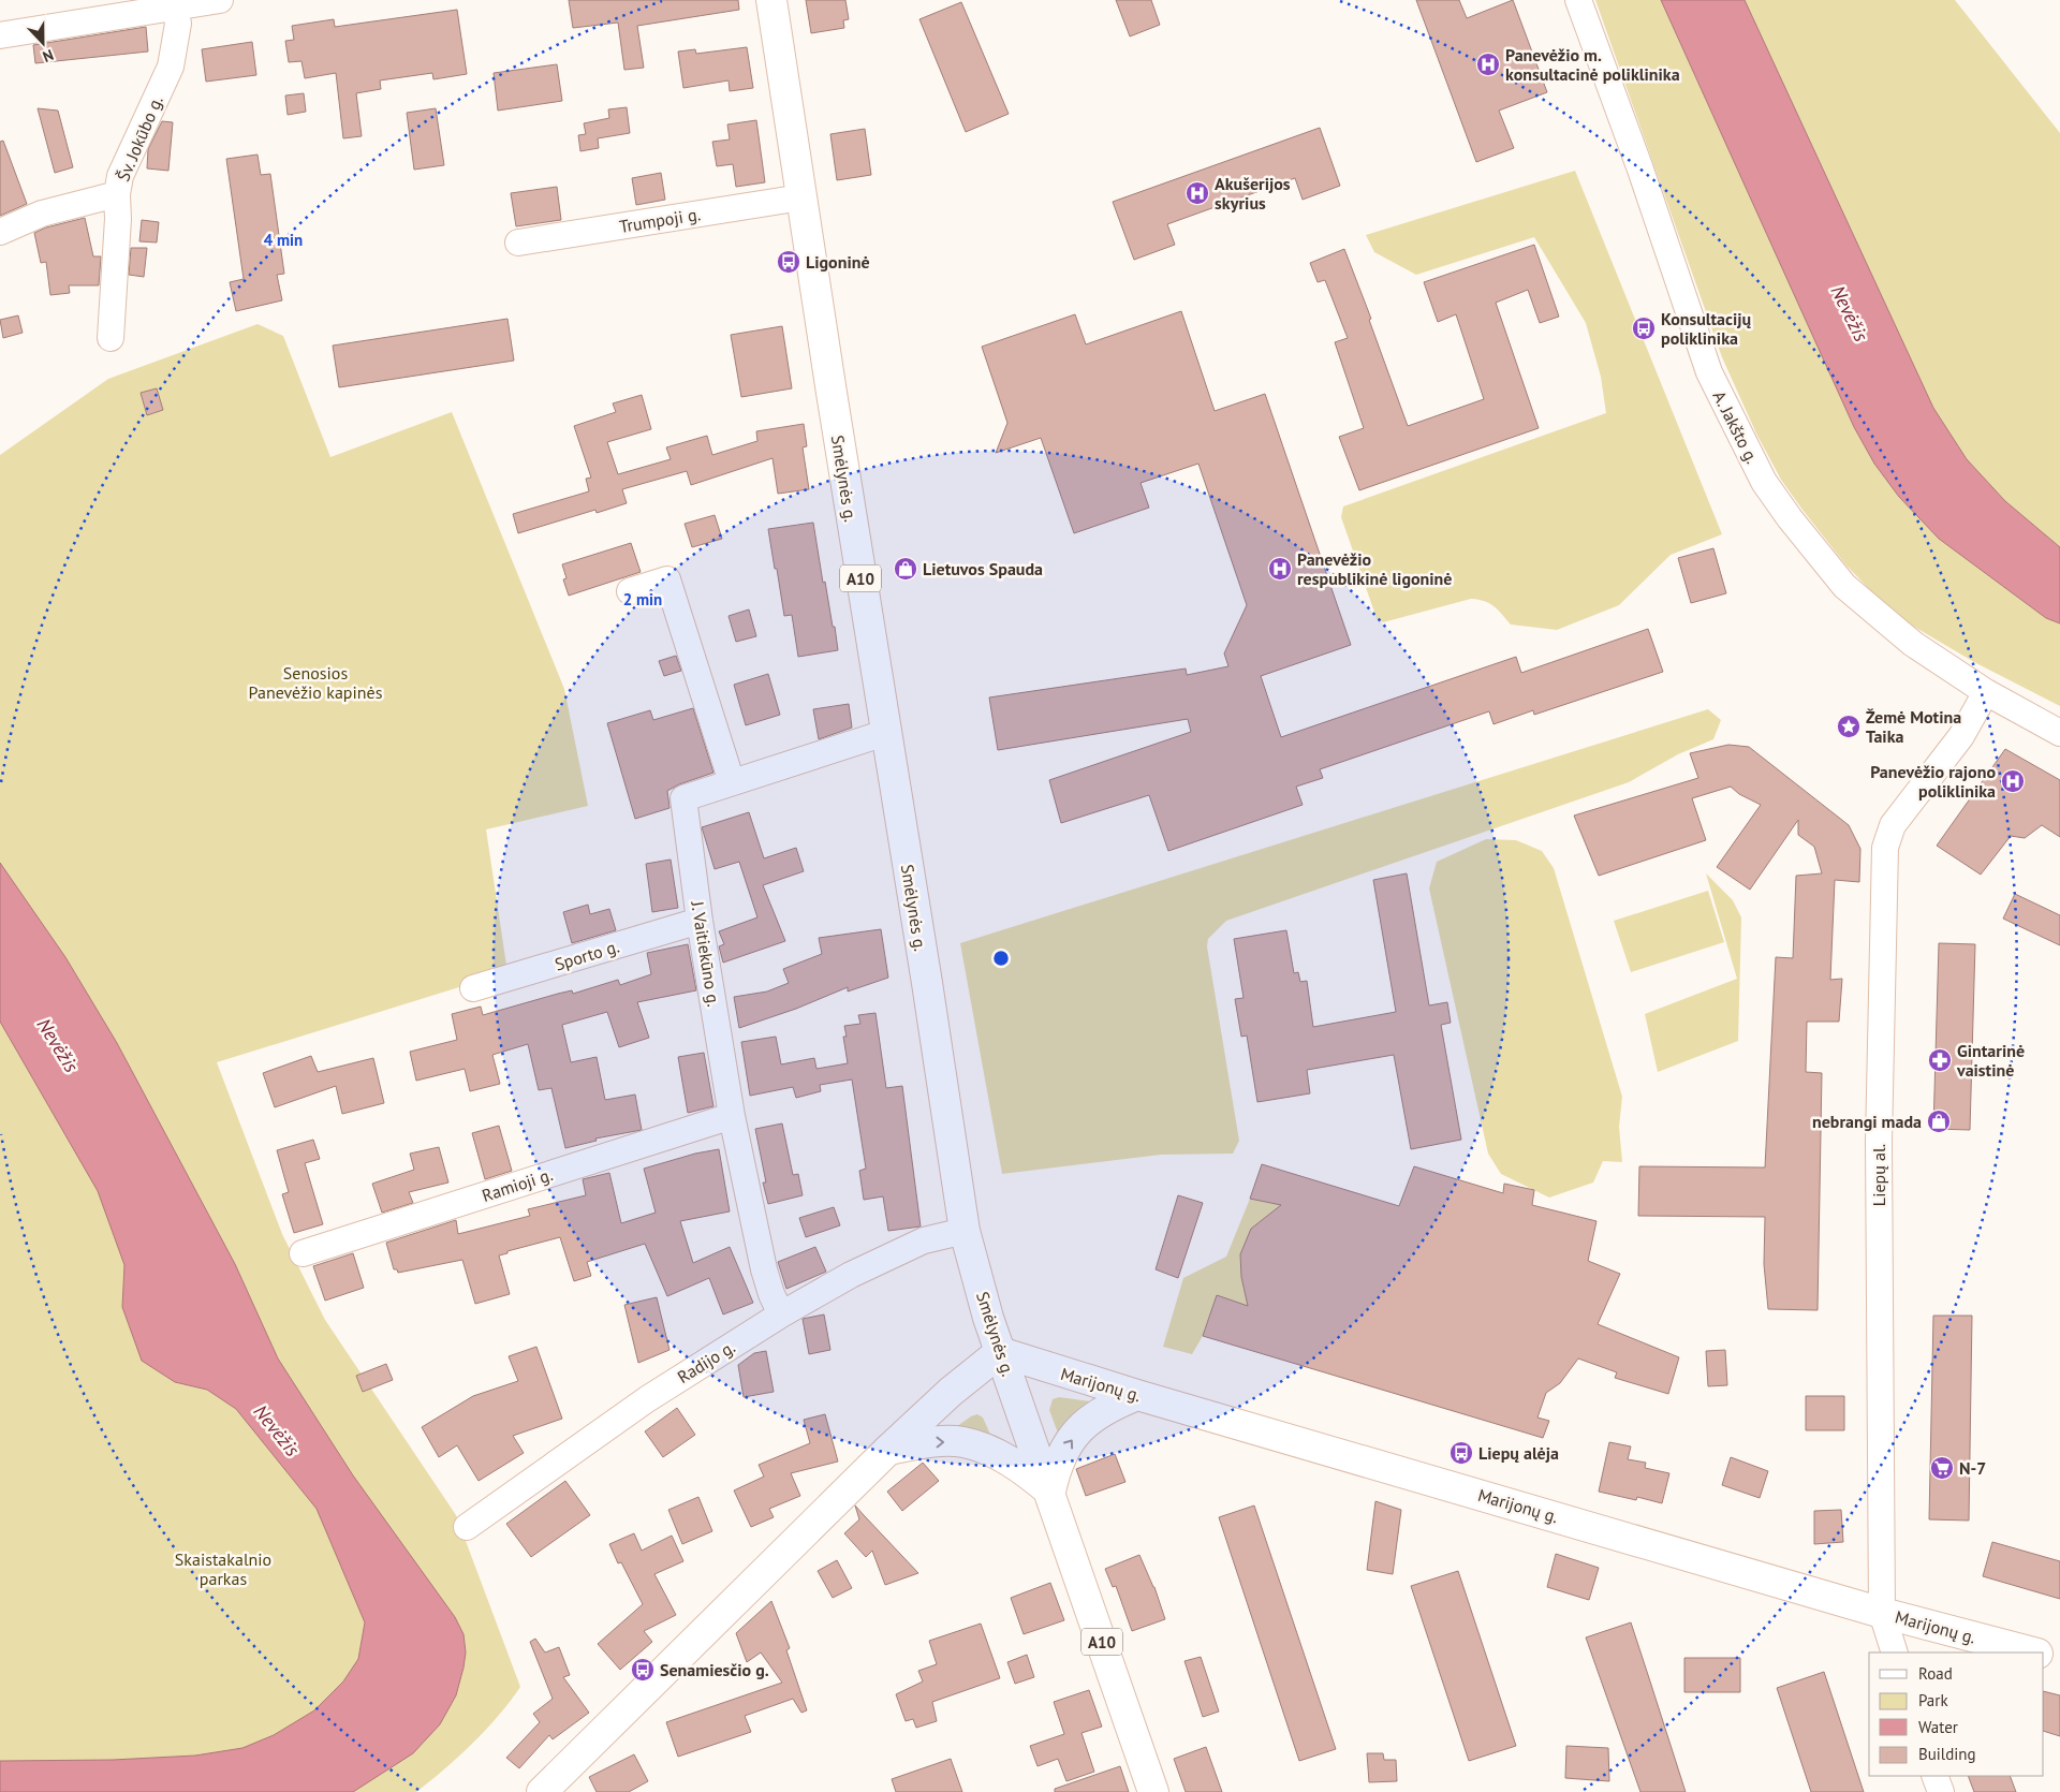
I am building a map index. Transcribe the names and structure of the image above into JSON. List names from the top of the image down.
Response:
{
  "streets": {
    "main road": ["Smėlynės g.", "A10", "Marijonų g."],
    "street": [
      "Šv. Jokūbo g.",
      "Trumpoji g.",
      "A. Jakšto g.",
      "J. Vaitiekūno g.",
      "Sporto g.",
      "Liepų al.",
      "Ramioji g.",
      "Radijo g."
    ]
  },
  "crossings": [
    ["Trumpoji g.", "Smėlynės g."],
    ["A. Jakšto g.", "Liepų al."],
    ["Smėlynės g.", "J. Vaitiekūno g."],
    ["Smėlynės g.", "Radijo g."],
    ["Smėlynės g.", "Marijonų g."],
    ["J. Vaitiekūno g.", "Sporto g."],
    ["J. Vaitiekūno g.", "Ramioji g."],
    ["J. Vaitiekūno g.", "Radijo g."],
    ["Liepų al.", "Marijonų g."]
  ],
  "water": ["Nevėžis"],
  "parks": ["Senosios Panevėžio kapinės", "Skaistakalnio parkas"],
  "places": {
    "hospital": [
      "Panevėžio m. konsultacinė poliklinika",
      "Akušerijos skyrius",
      "Panevėžio respublikinė ligoninė",
      "Panevėžio rajono poliklinika"
    ],
    "bus stop": [
      "Ligoninė",
      "Konsultacijų poliklinika",
      "Liepų alėja",
      "Senamiesčio g."
    ],
    "shop": ["Lietuvos Spauda", "nebrangi mada"],
    "place": ["Žemė Motina Taika"],
    "pharmacy": ["Gintarinė vaistinė"],
    "supermarket": ["N-7"]
  },
  "legend": [
    "Road",
    "Park",
    "Water",
    "Building"
  ],
  "north": "bottom",
  "rings": ["4 min", "2 min"]
}
